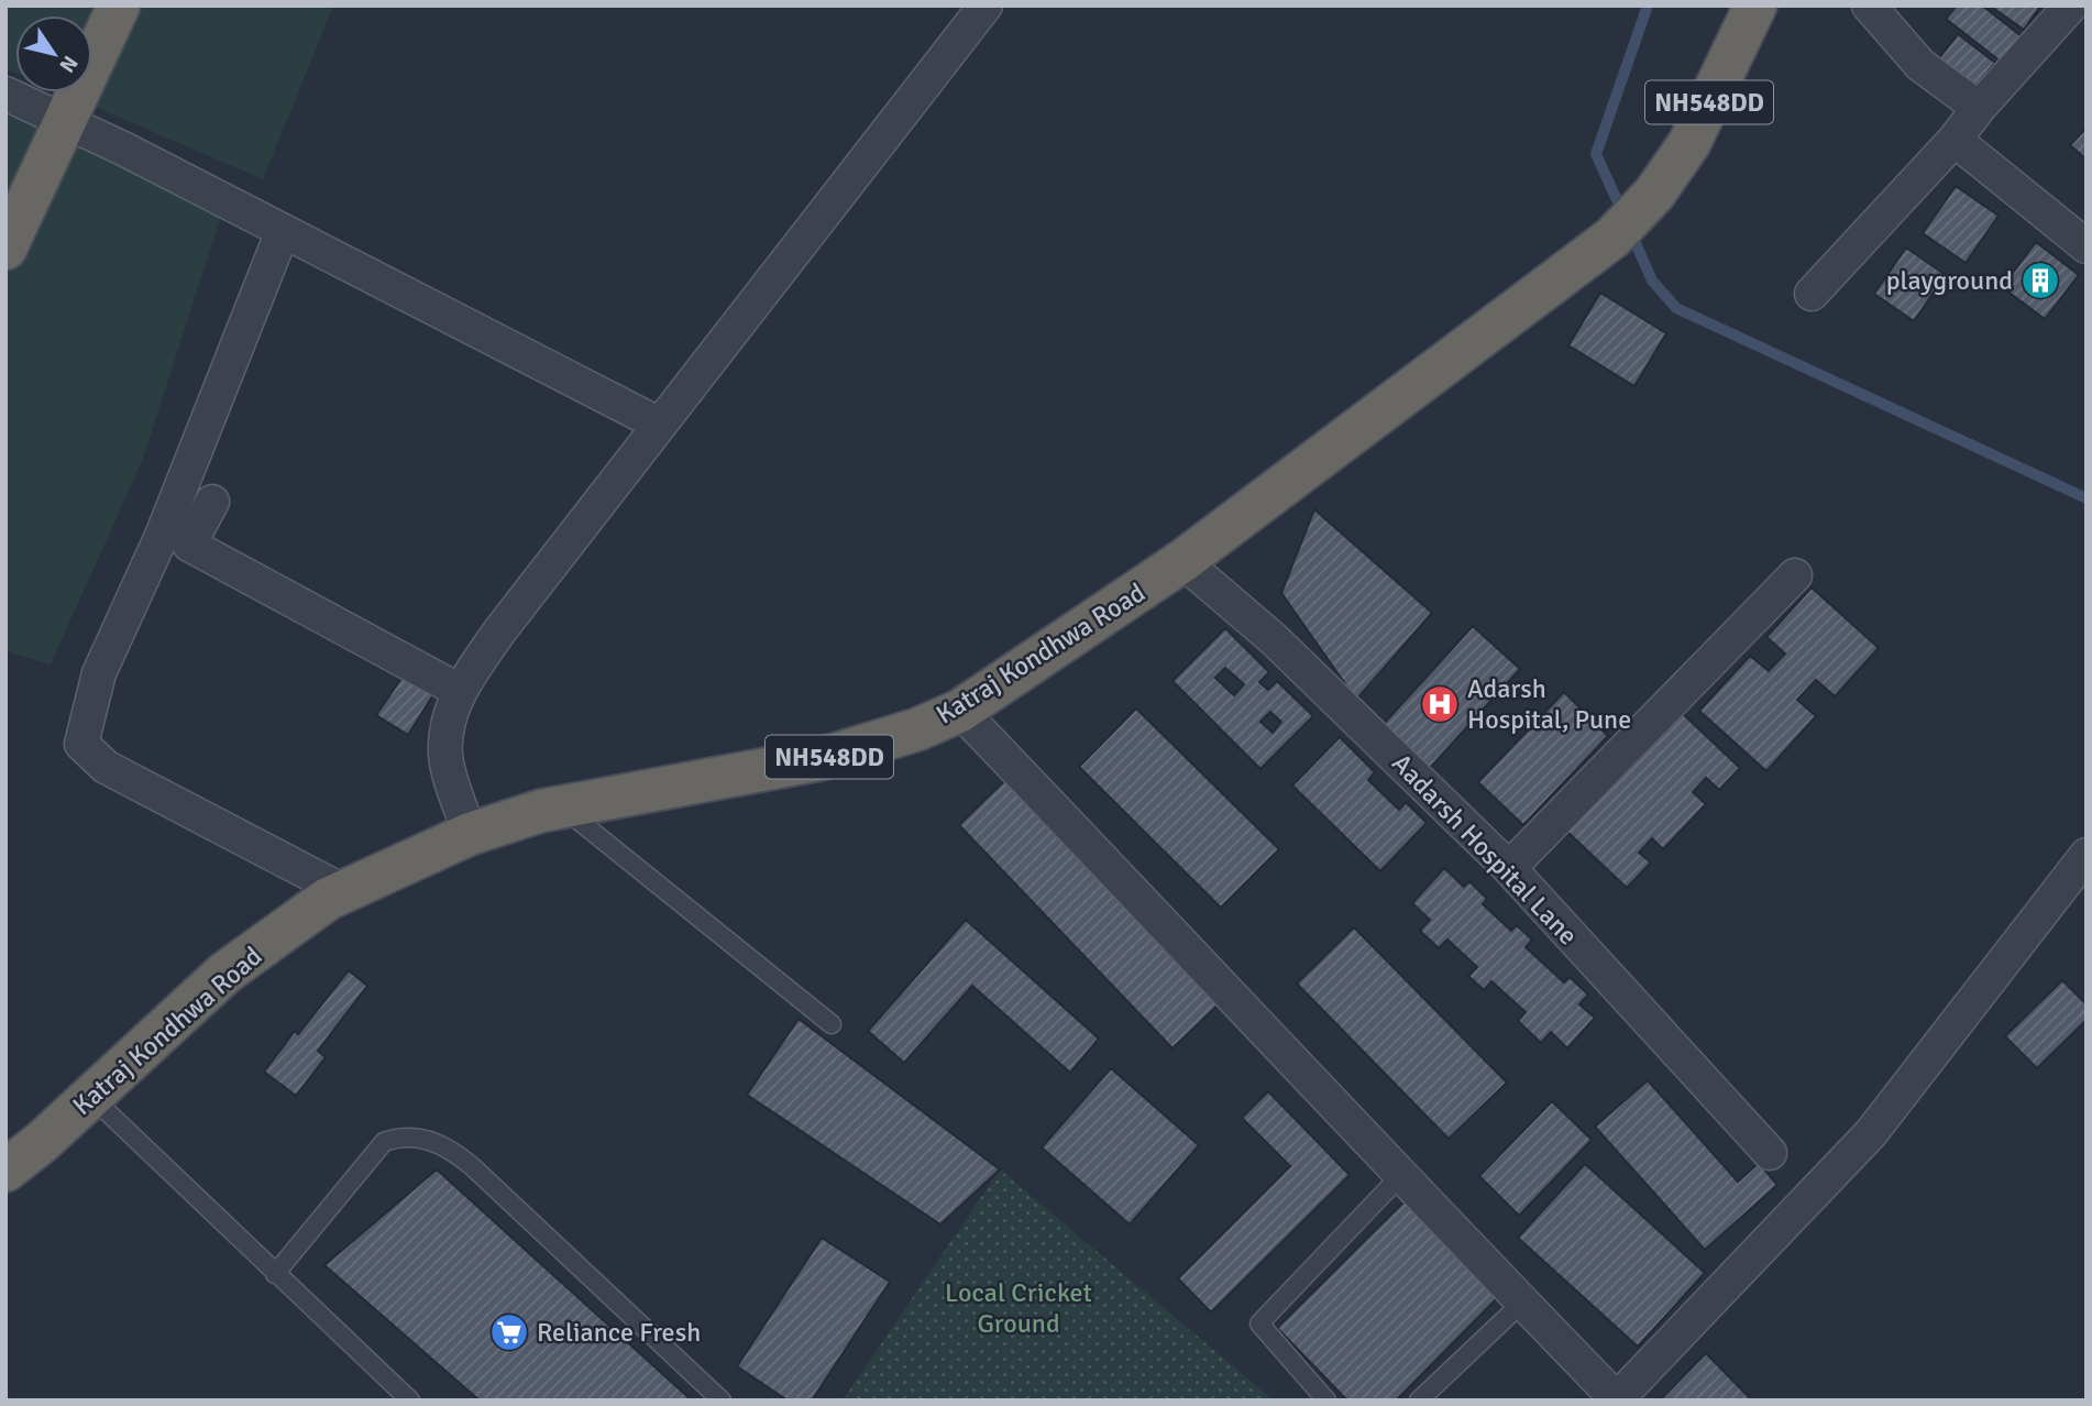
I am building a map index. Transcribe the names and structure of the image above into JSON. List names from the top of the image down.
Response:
{
  "streets": {
    "highway": ["NH548DD", "Katraj Kondhwa Road"],
    "street": ["Aadarsh Hospital Lane"]
  },
  "crossings": [
    ["Katraj Kondhwa Road", "Aadarsh Hospital Lane"]
  ],
  "parks": ["Local Cricket Ground"],
  "places": {
    "building": ["playground"],
    "hospital": ["Adarsh Hospital, Pune"],
    "supermarket": ["Reliance Fresh"]
  },
  "north": "bottom right"
}
